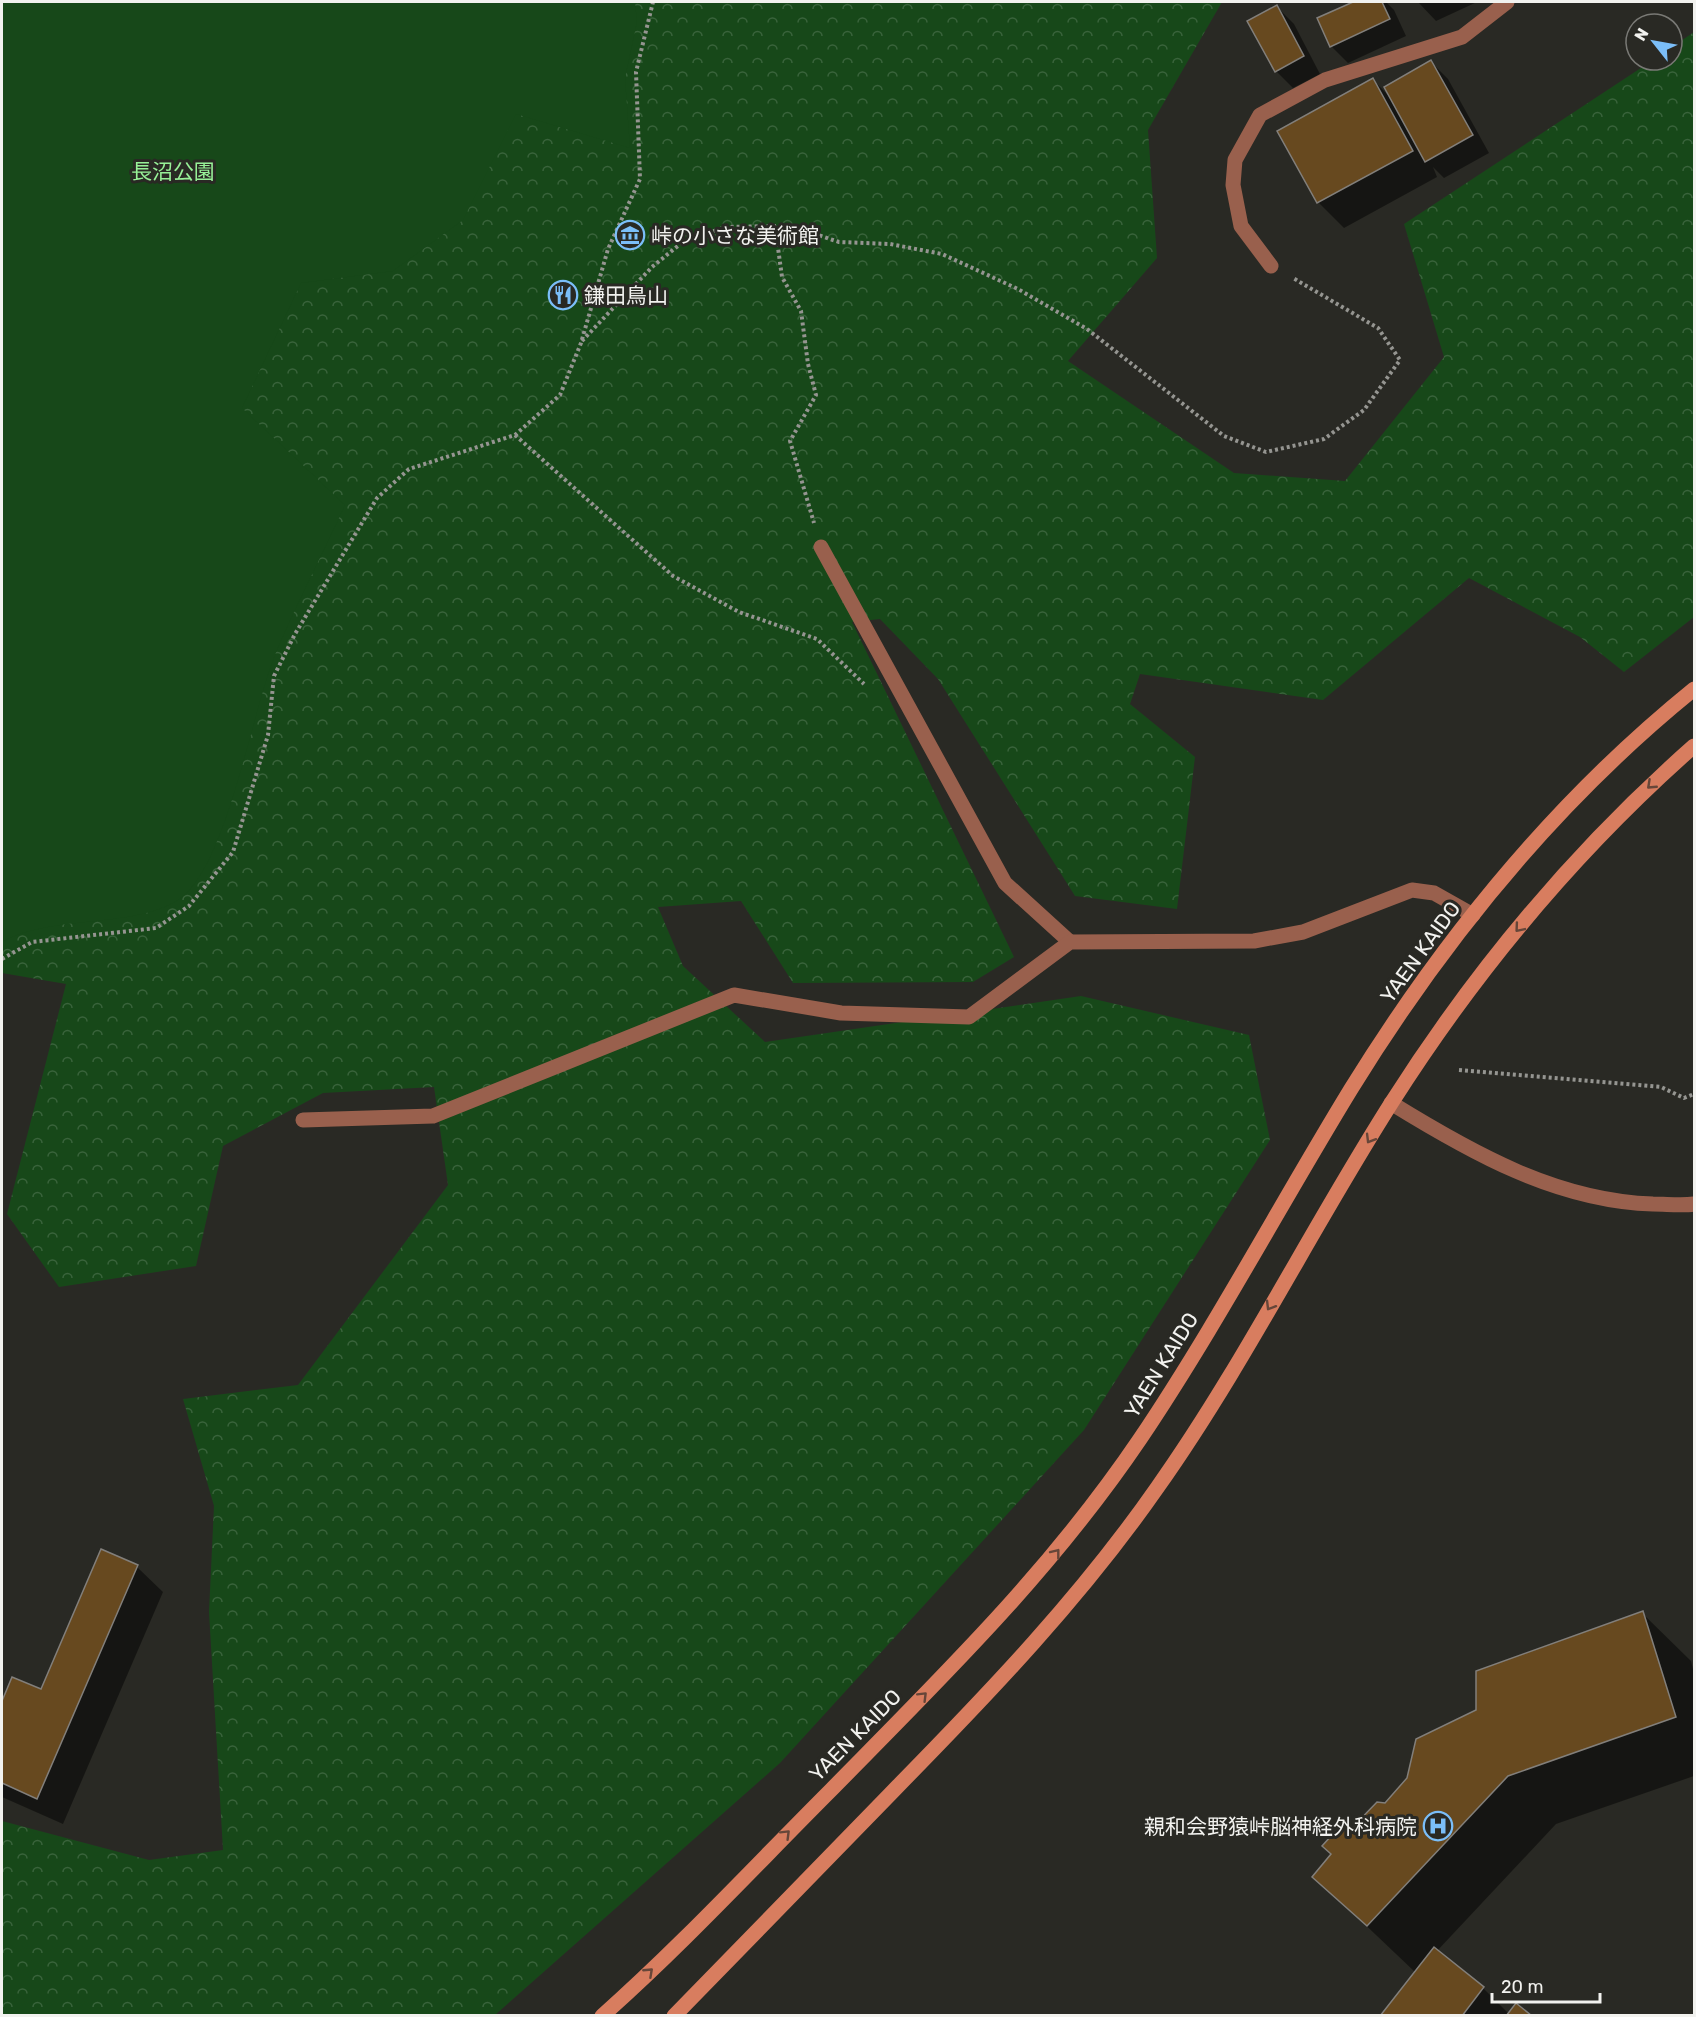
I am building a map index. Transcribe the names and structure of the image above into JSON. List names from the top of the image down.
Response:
{
  "streets": {
    "main road": ["YAEN KAIDO"]
  },
  "parks": ["長沼公園"],
  "places": {
    "museum": ["峠の小さな美術館"],
    "restaurant": ["鎌田鳥山"],
    "hospital": ["親和会野猿峠脳神経外科病院"]
  },
  "scale_bar": "20 m",
  "north": "top left"
}
